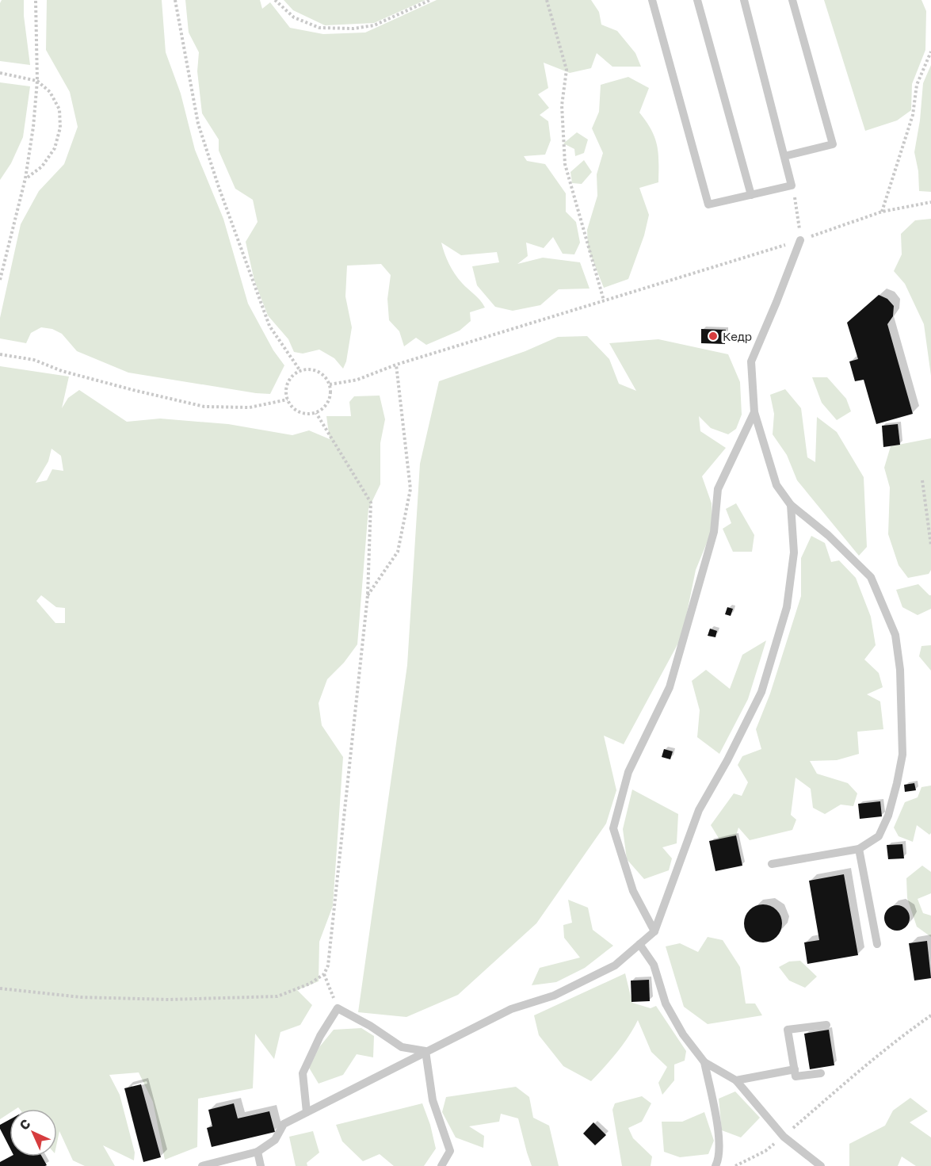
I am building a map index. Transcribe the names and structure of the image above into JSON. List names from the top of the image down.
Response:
{
  "places": ["Кедр"],
  "north": "top left"
}
